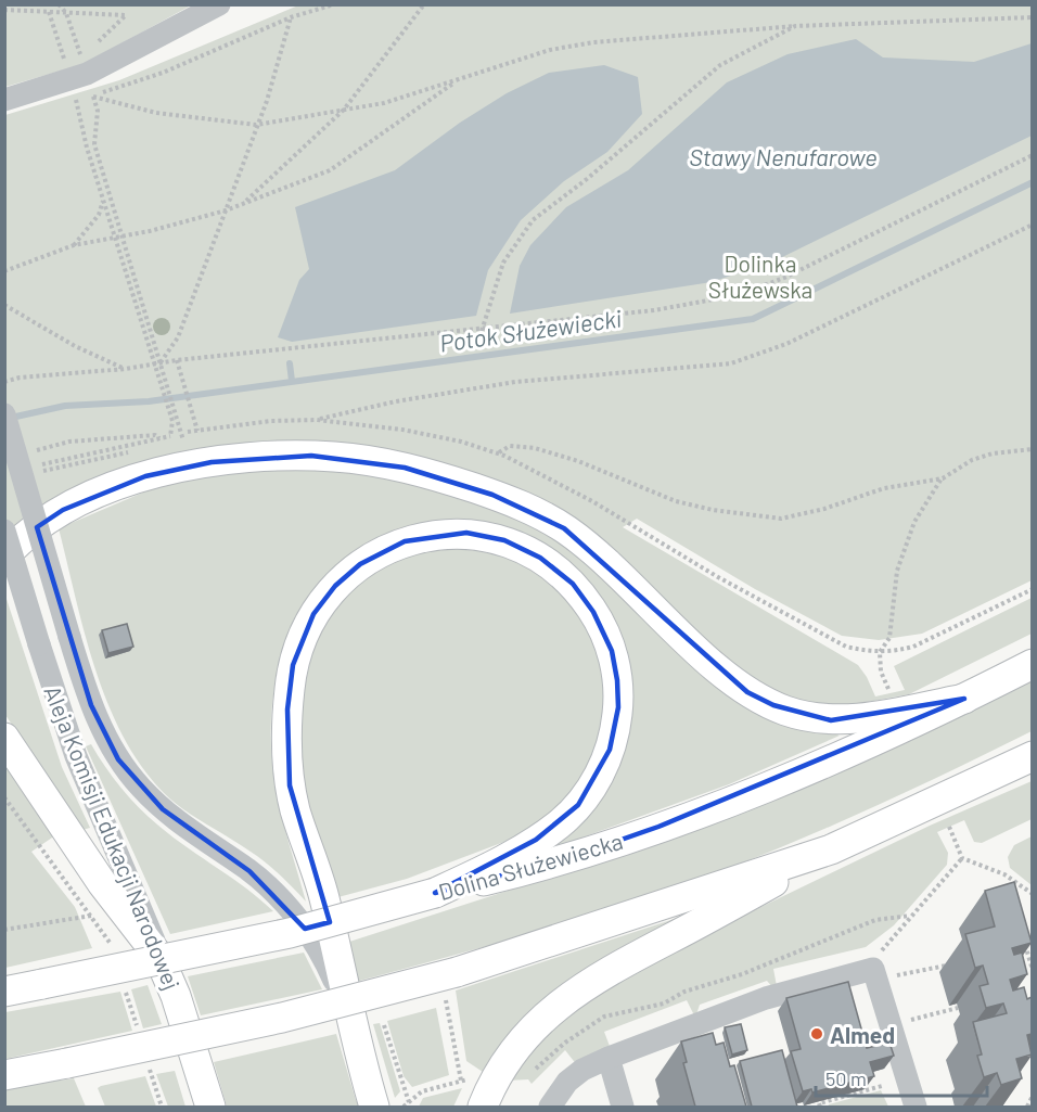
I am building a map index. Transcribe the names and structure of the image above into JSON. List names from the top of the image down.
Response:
{
  "streets": {
    "main road": ["Aleja Komisji Edukacji Narodowej", "Dolina Służewiecka"]
  },
  "water": ["Stawy Nenufarowe", "Potok Służewiecki"],
  "parks": ["Dolinka Służewska"],
  "places": ["Almed"],
  "scale_bar": "50 m"
}
